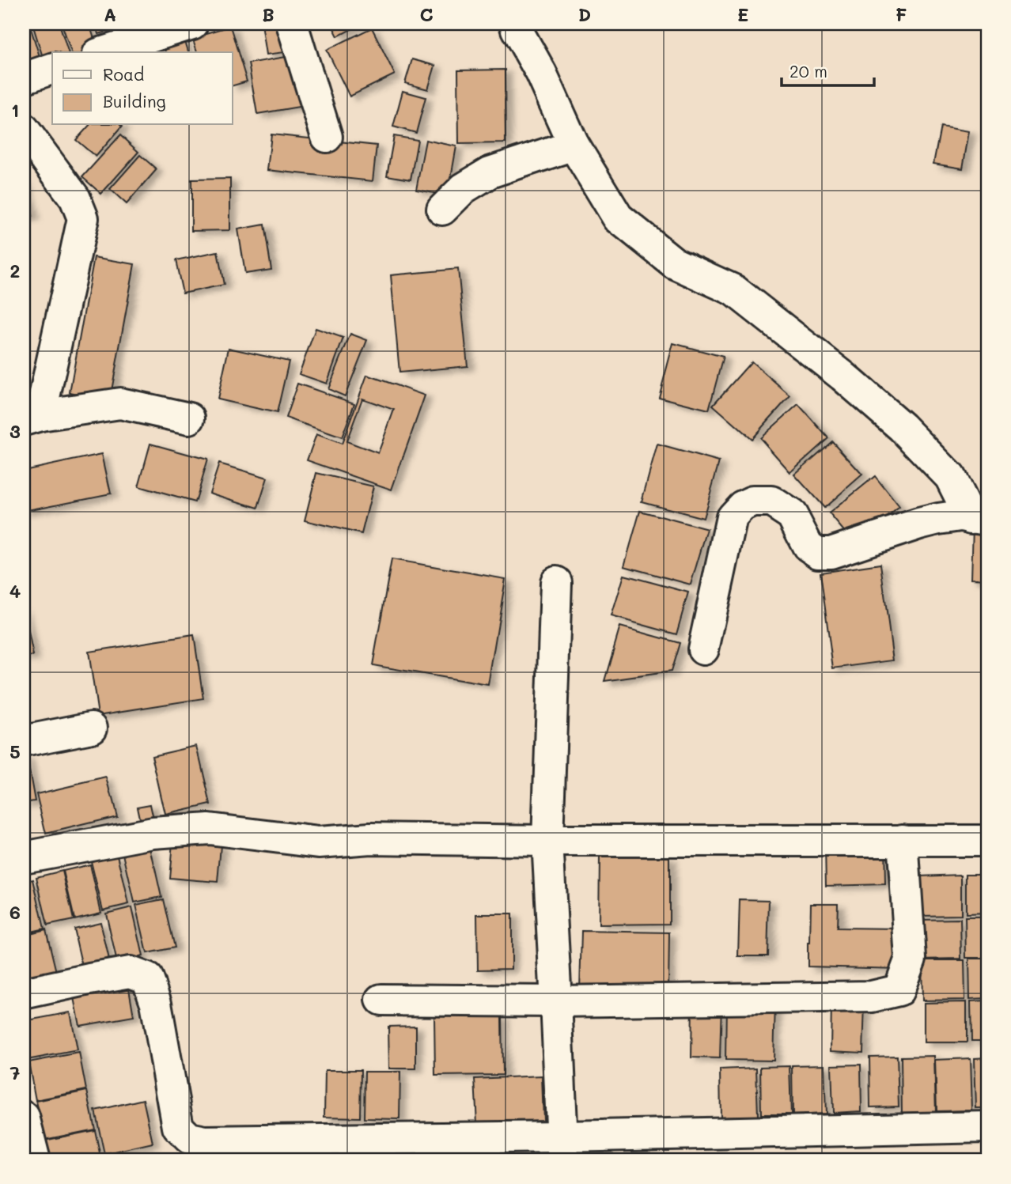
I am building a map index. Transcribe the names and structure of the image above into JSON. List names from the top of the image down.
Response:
{
  "legend": ["Road", "Building"],
  "scale_bar": "20 m",
  "grid": {
    "columns": [
      "A",
      "B",
      "C",
      "D",
      "E",
      "F"
    ],
    "rows": [
      "1",
      "2",
      "3",
      "4",
      "5",
      "6",
      "7"
    ]
  }
}
